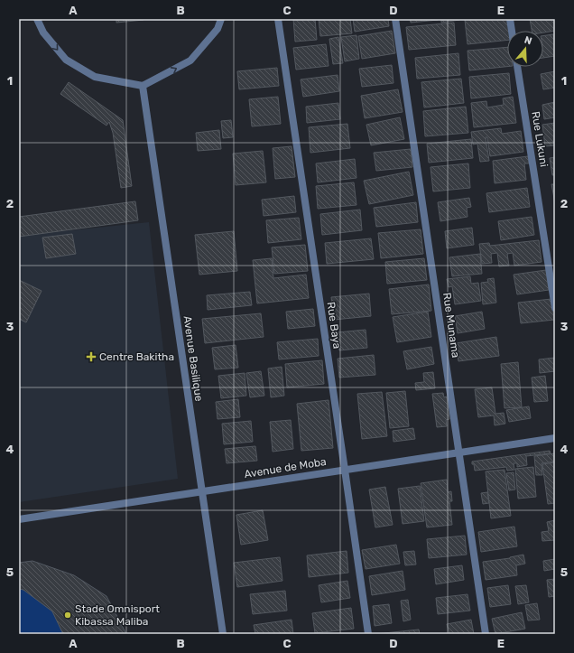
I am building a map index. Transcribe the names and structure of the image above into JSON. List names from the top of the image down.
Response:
{
  "streets": {
    "street": [
      "Rue Lukuni",
      "Rue Baya",
      "Rue Munama",
      "Avenue Basilique",
      "Avenue de Moba"
    ]
  },
  "crossings": [
    ["Rue Baya", "Avenue de Moba"],
    ["Rue Munama", "Avenue de Moba"],
    ["Avenue Basilique", "Avenue de Moba"]
  ],
  "places": {
    "health": ["Centre Bakitha"],
    "other": ["Stade Omnisport Kibassa Maliba"]
  },
  "north": "top",
  "grid": {
    "columns": [
      "A",
      "B",
      "C",
      "D",
      "E"
    ],
    "rows": [
      "1",
      "2",
      "3",
      "4",
      "5"
    ]
  }
}
